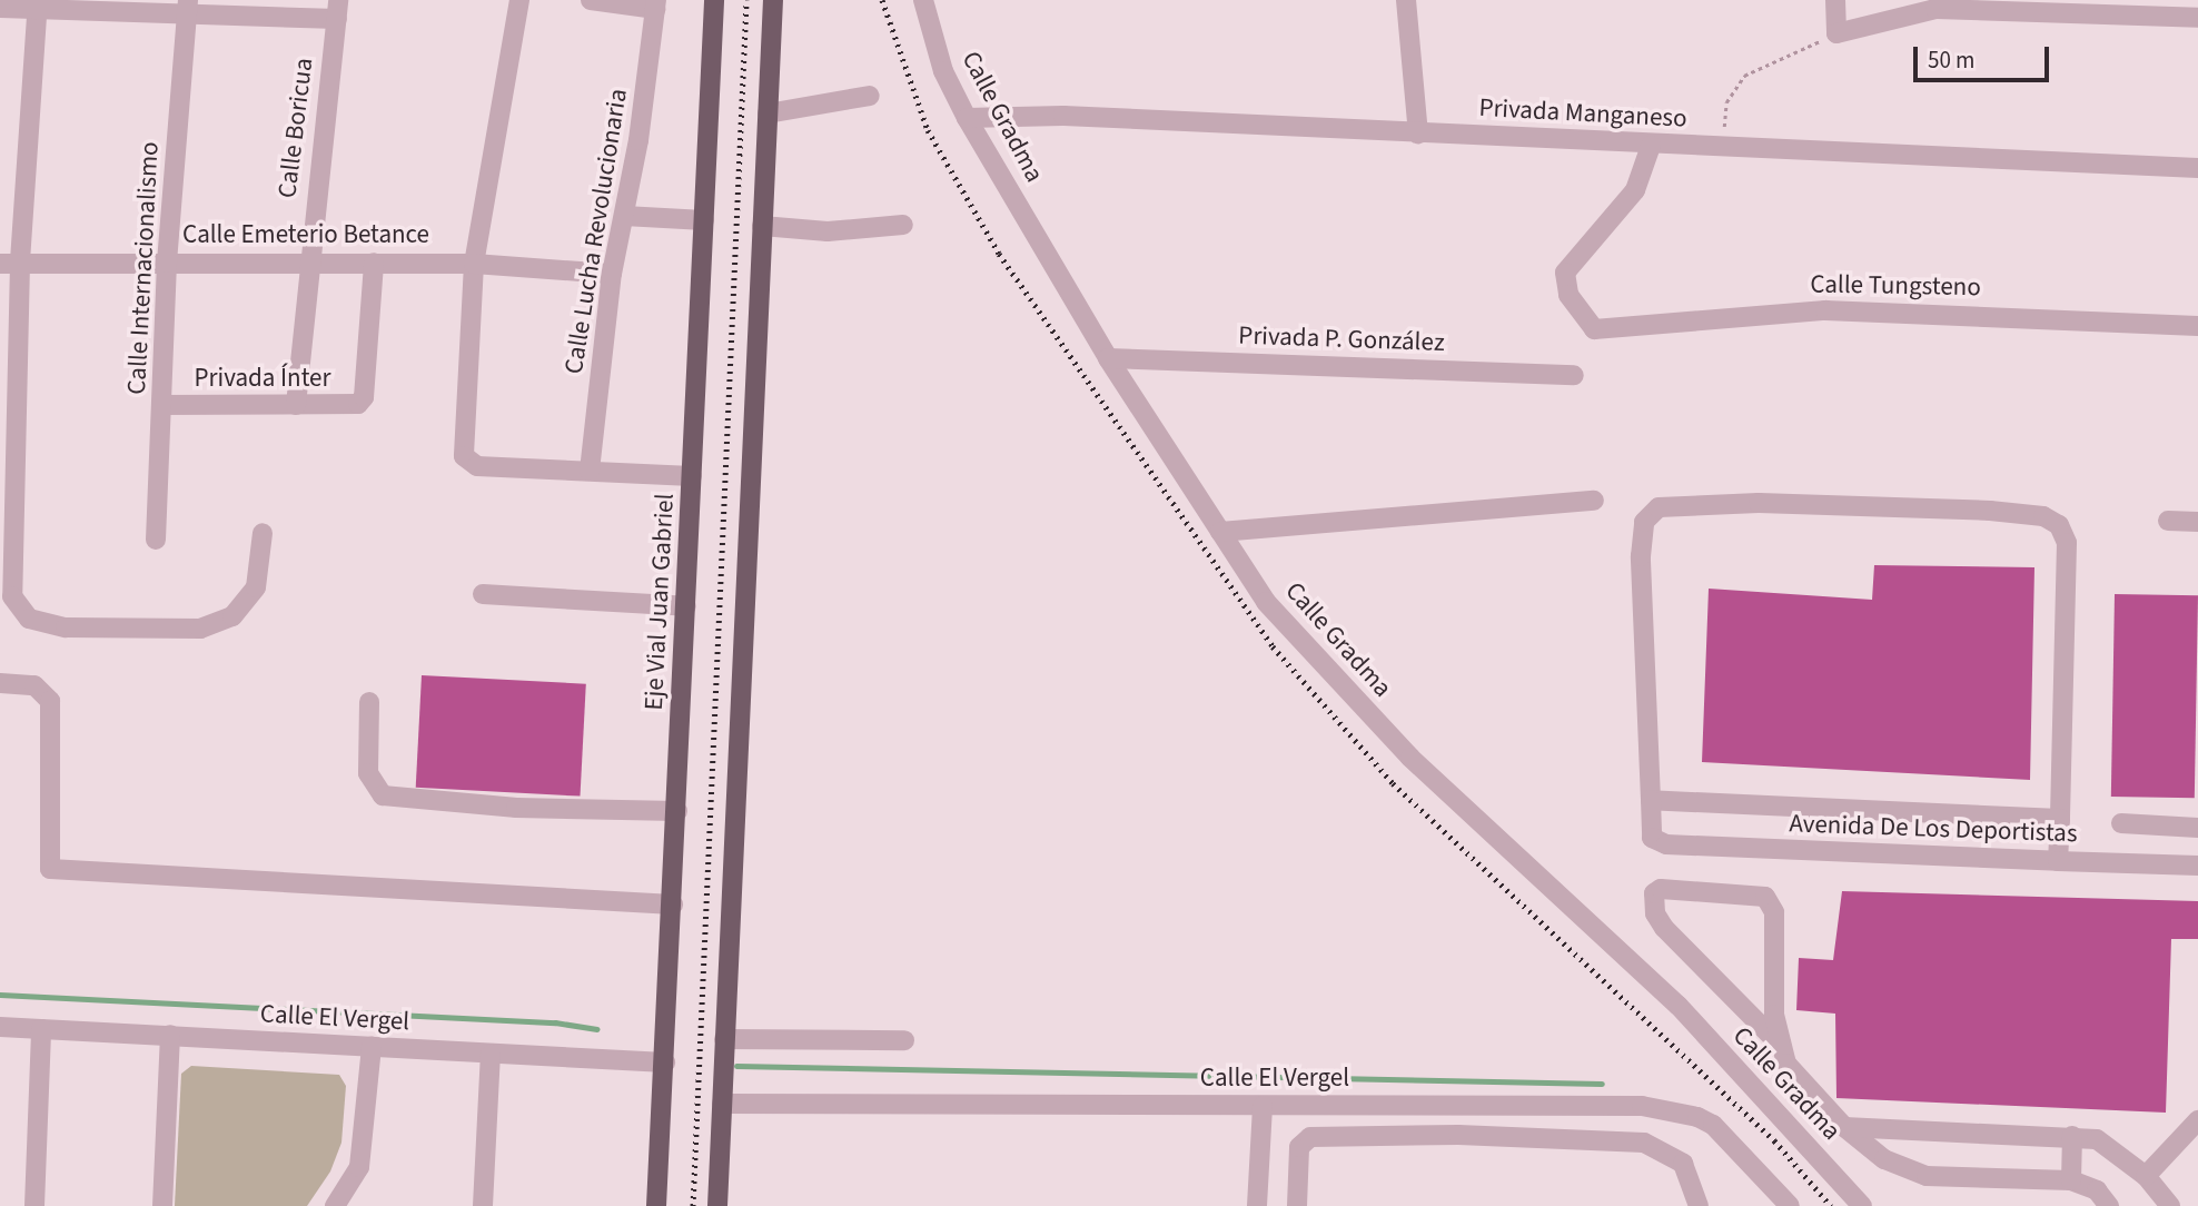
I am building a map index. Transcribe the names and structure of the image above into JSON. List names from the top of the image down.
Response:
{
  "streets": {
    "main road": ["Eje Vial Juan Gabriel"],
    "street": [
      "Privada Manganeso",
      "Calle Gradma",
      "Calle Boricua",
      "Calle Lucha Revolucionaria",
      "Calle Emeterio Betance",
      "Calle Internacionalismo",
      "Calle Tungsteno",
      "Privada P. González",
      "Privada Ínter",
      "Avenida De Los Deportistas",
      "Calle El Vergel"
    ]
  },
  "crossings": [
    ["Privada Manganeso", "Calle Gradma"],
    ["Privada Manganeso", "Calle Tungsteno"],
    ["Calle Gradma", "Privada P. González"],
    ["Calle Boricua", "Calle Emeterio Betance"],
    ["Calle Boricua", "Privada Ínter"],
    ["Calle Lucha Revolucionaria", "Calle Emeterio Betance"],
    ["Calle Emeterio Betance", "Calle Internacionalismo"],
    ["Calle Emeterio Betance", "Privada Ínter"],
    ["Calle Internacionalismo", "Privada Ínter"],
    ["Eje Vial Juan Gabriel", "Calle El Vergel"]
  ],
  "scale_bar": "50 m"
}
